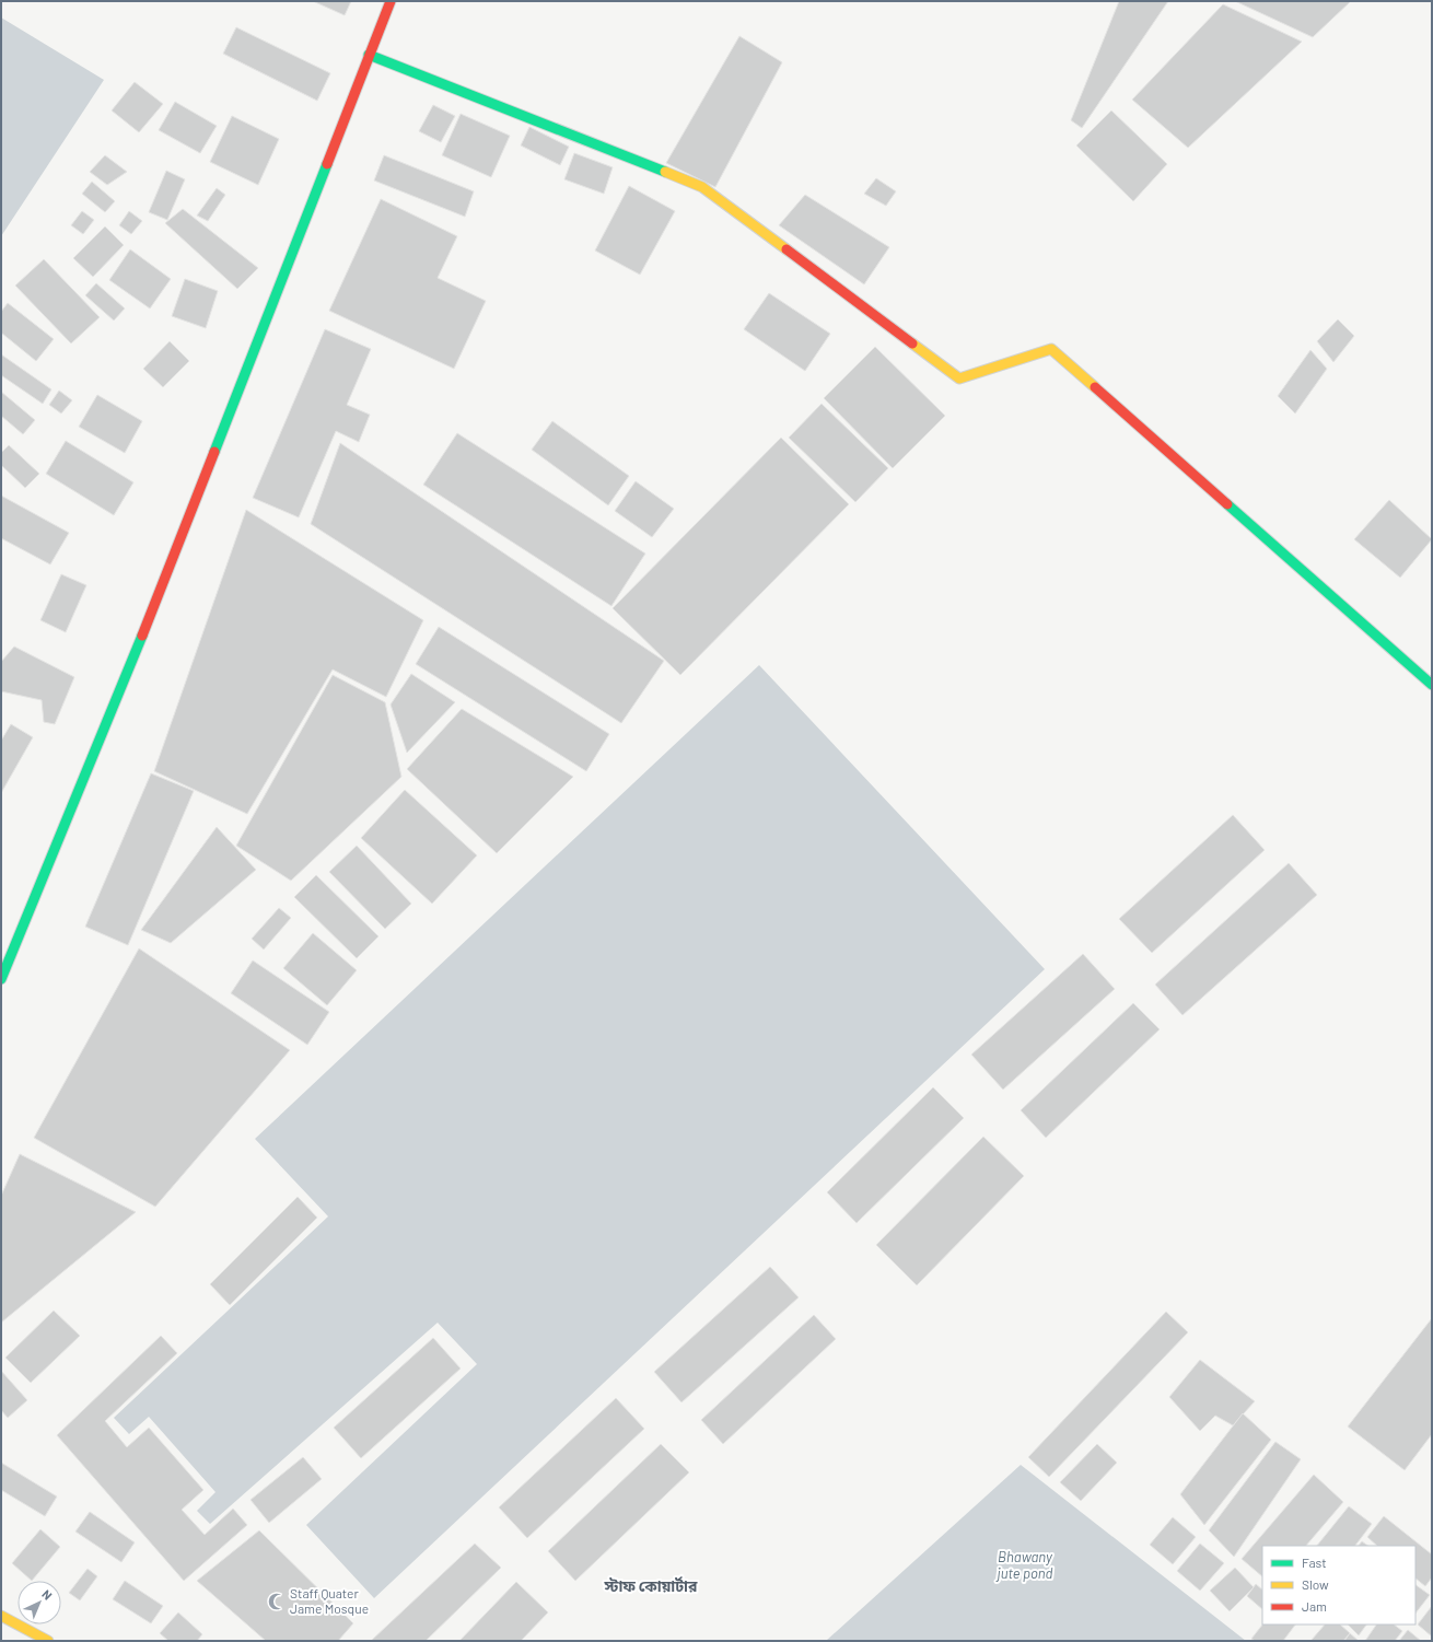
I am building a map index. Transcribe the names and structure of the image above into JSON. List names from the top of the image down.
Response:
{
  "districts": ["স্টাফ কোয়ার্টার"],
  "water": ["Bhawany jute pond"],
  "places": {
    "mosque": ["Staff Quater Jame Mosque"]
  },
  "legend": ["Fast", "Slow", "Jam"],
  "north": "top right"
}
